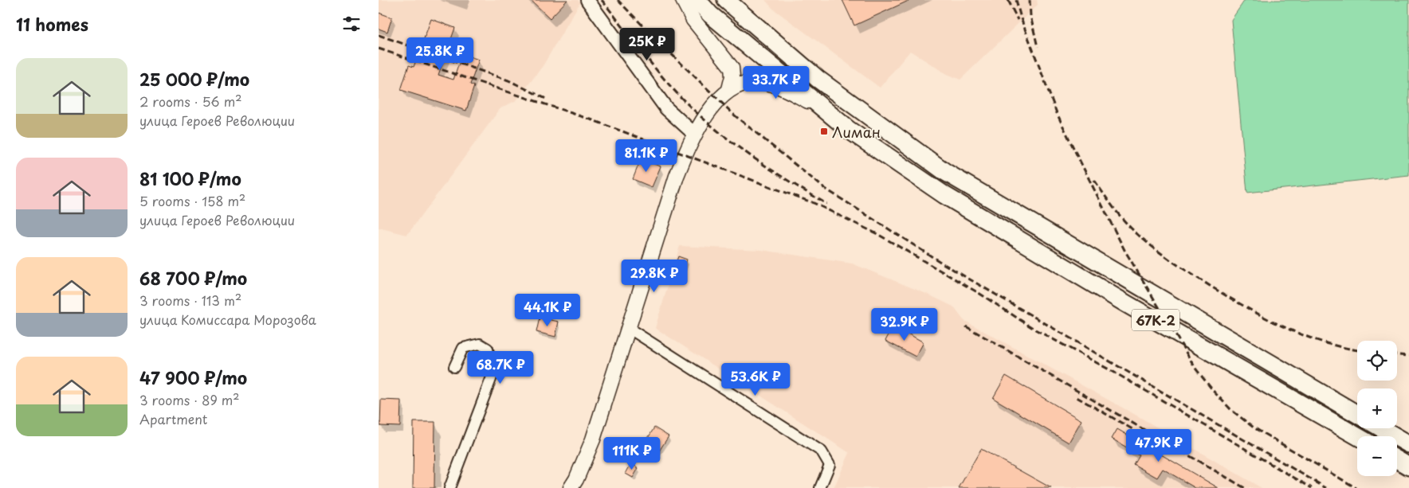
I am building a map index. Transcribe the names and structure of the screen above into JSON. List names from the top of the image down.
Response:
{
  "streets": {
    "highway": ["67К-2"]
  },
  "places": {
    "transit": ["Лиман"]
  },
  "page": {
    "heading": "11 homes",
    "price": [
      "25K ₽",
      "25.8K ₽",
      "33.7K ₽",
      "81.1K ₽",
      "29.8K ₽",
      "44.1K ₽",
      "32.9K ₽",
      "68.7K ₽",
      "53.6K ₽",
      "47.9K ₽",
      "111K ₽"
    ],
    "list": [
      {
        "name": "25 000 ₽/mo",
        "note": "2 rooms · 56 m² · улица Героев Революции"
      },
      {
        "name": "81 100 ₽/mo",
        "note": "5 rooms · 158 m² · улица Героев Революции"
      },
      {
        "name": "68 700 ₽/mo",
        "note": "3 rooms · 113 m² · улица Комиссара Морозова"
      },
      {
        "name": "47 900 ₽/mo",
        "note": "3 rooms · 89 m² · Apartment"
      }
    ],
    "map_buttons": ["+", "−"]
  }
}
